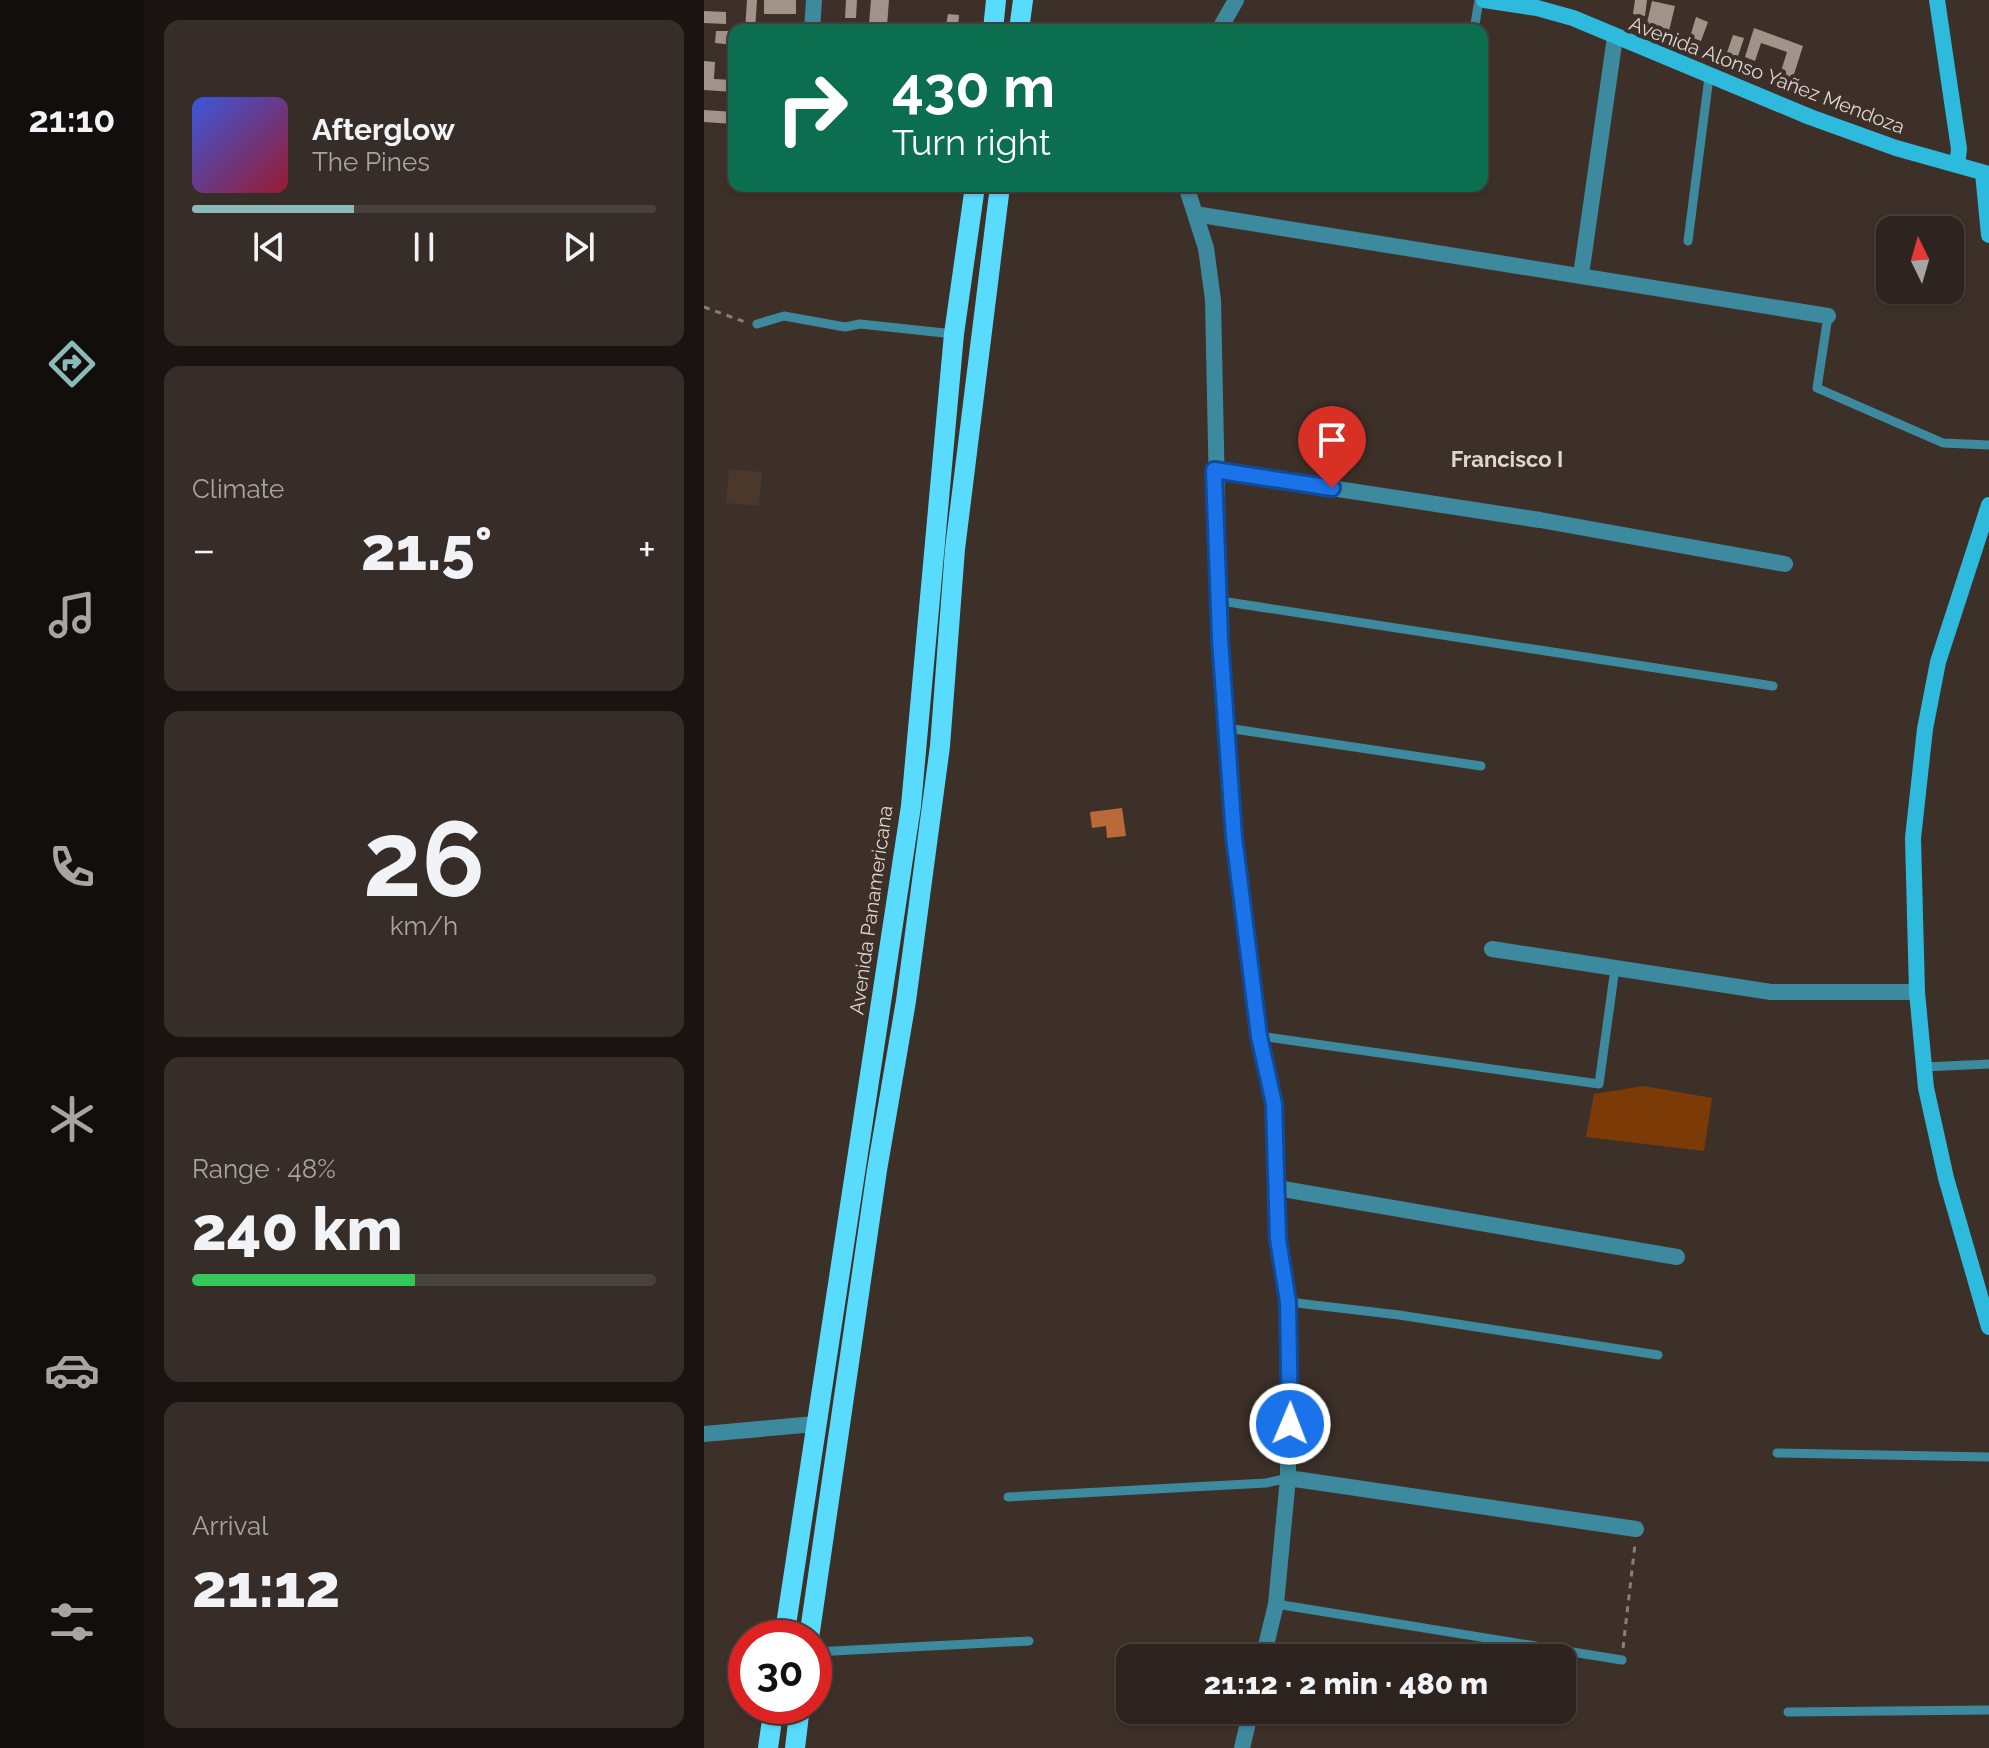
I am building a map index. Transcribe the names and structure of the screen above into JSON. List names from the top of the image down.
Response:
{
  "streets": {
    "main road": ["Avenida Alonso Yañez Mendoza", "Avenida Panamericana"]
  },
  "districts": ["Francisco I"],
  "north": "top",
  "page": {
    "tabs": "21:10",
    "turn": ["430 m", "Turn right"],
    "song": ["Afterglow", "The Pines"],
    "tile": [
      "Climate",
      ["26", "km/h"],
      ["Range · 48%", "240 km"],
      ["Arrival", "21:12"]
    ],
    "heat": ["−", "21.5°", "+"],
    "limit": "30",
    "trip": "21:12 · 2 min · 480 m"
  }
}
